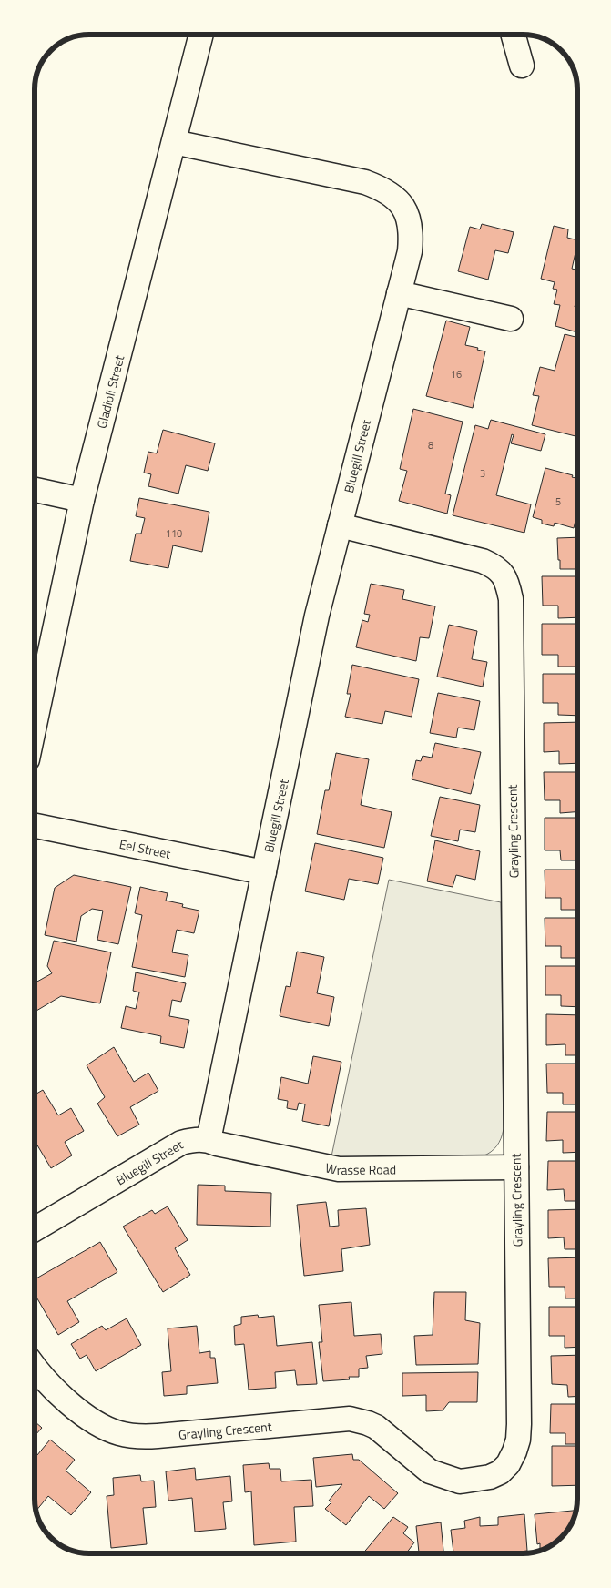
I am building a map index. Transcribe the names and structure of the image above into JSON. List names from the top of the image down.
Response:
{
  "streets": {
    "street": [
      "Gladioli Street",
      "Bluegill Street",
      "Grayling Crescent",
      "Eel Street",
      "Wrasse Road"
    ]
  },
  "crossings": [
    ["Gladioli Street", "Bluegill Street"],
    ["Bluegill Street", "Grayling Crescent"],
    ["Bluegill Street", "Eel Street"],
    ["Bluegill Street", "Wrasse Road"],
    ["Grayling Crescent", "Wrasse Road"]
  ],
  "house_numbers": [
    "16",
    "8",
    "3",
    "5",
    "110"
  ]
}
